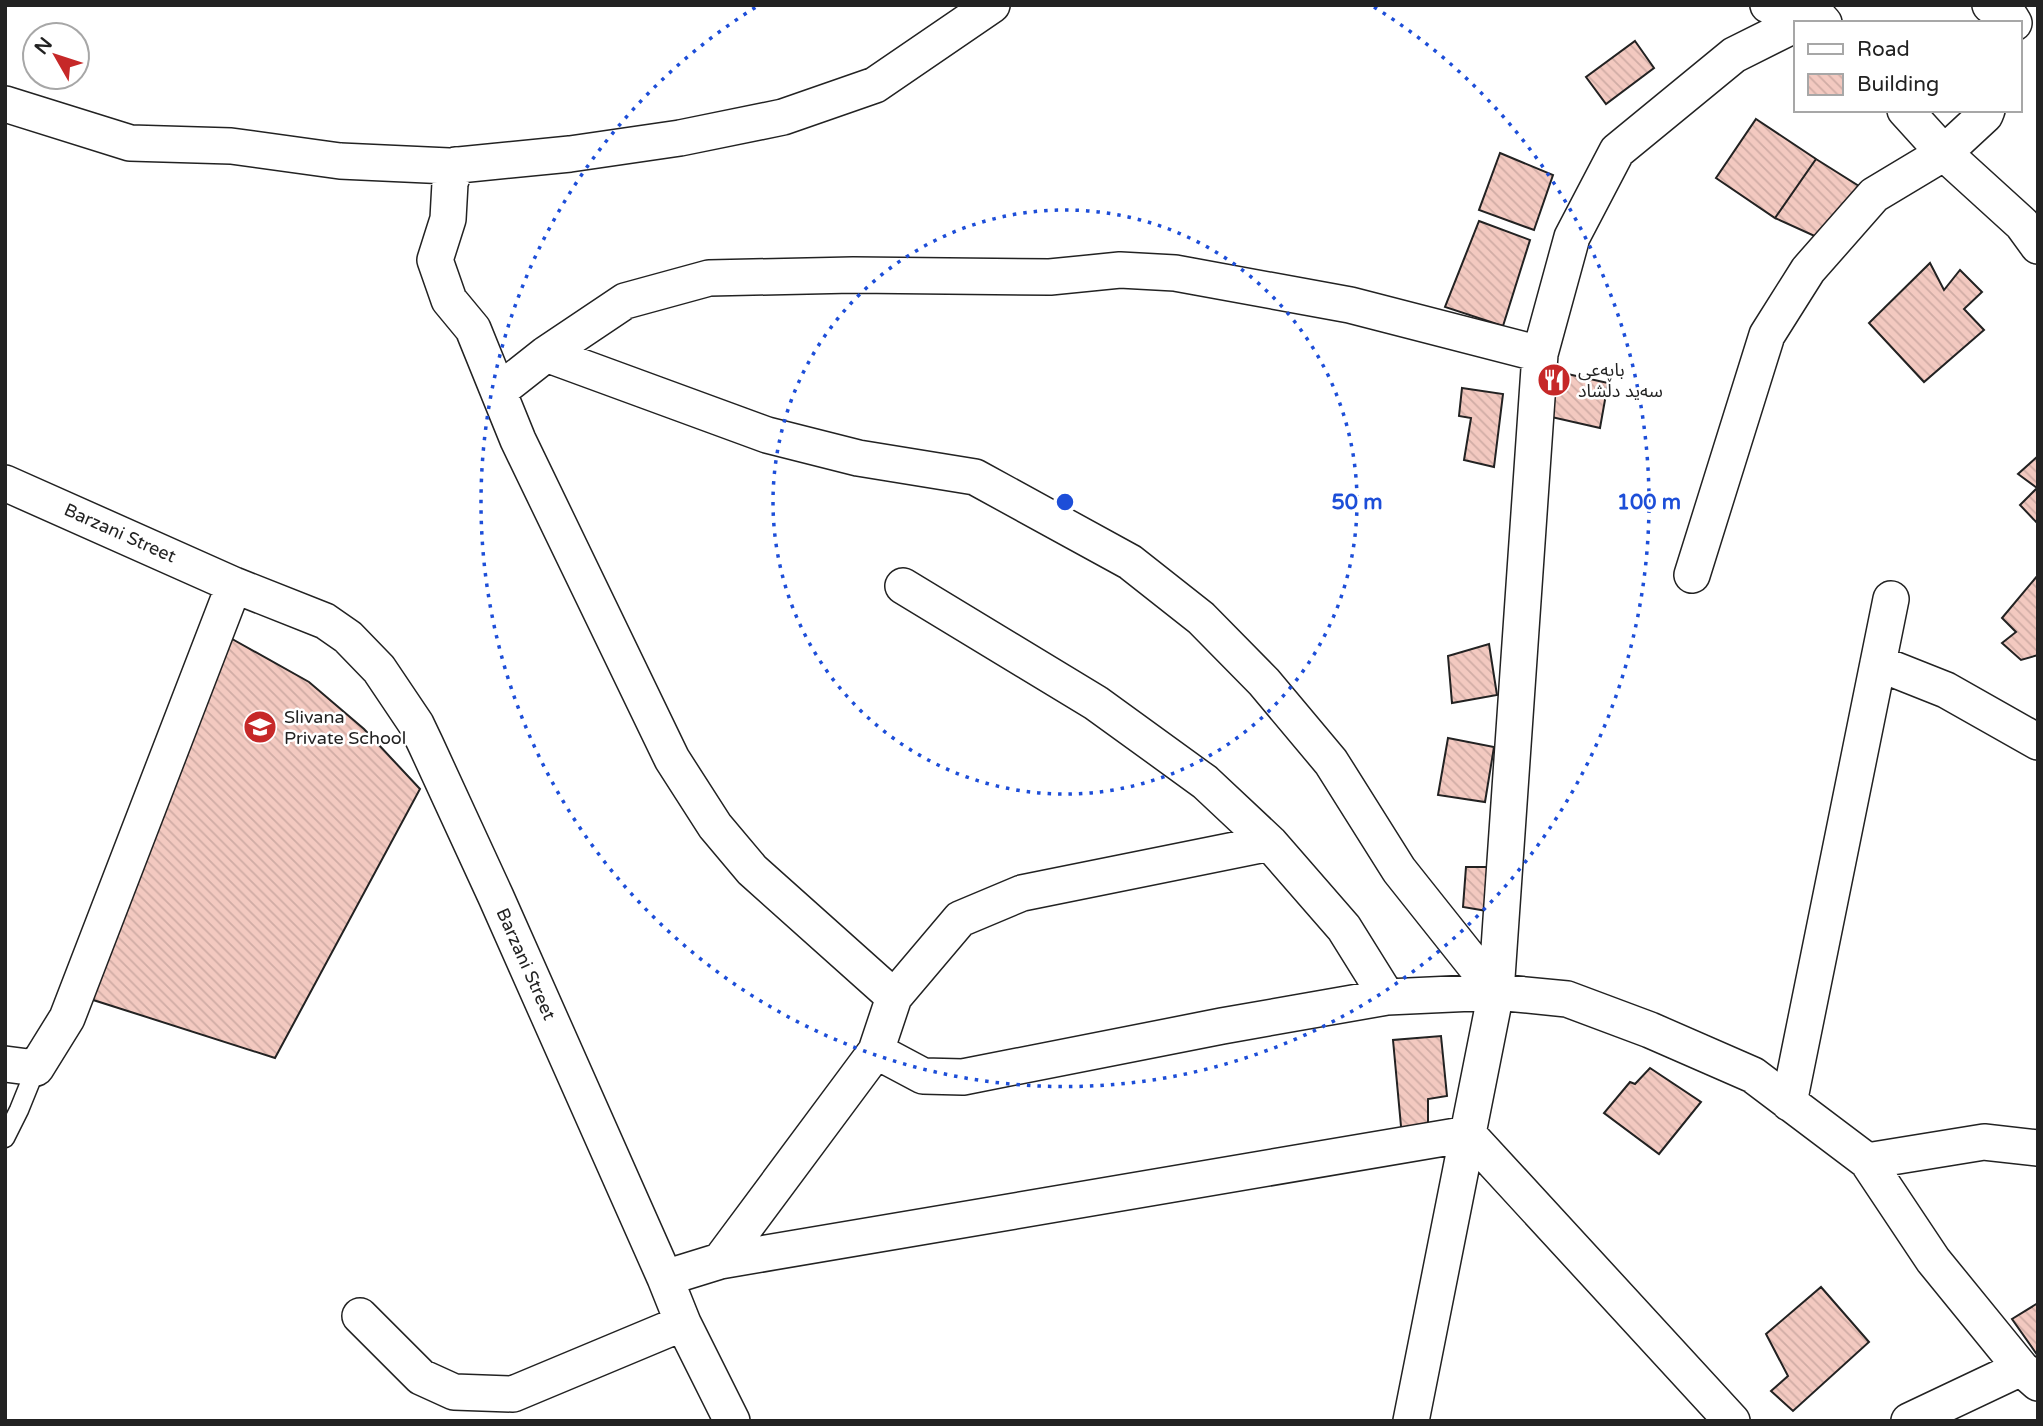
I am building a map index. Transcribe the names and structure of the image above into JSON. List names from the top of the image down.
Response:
{
  "streets": {
    "street": ["Barzani Street"]
  },
  "places": {
    "restaurant": ["بایەعی سەید دڵشاد"],
    "school or university": ["Slivana Private School"]
  },
  "legend": ["Road", "Building"],
  "north": "top left",
  "rings": ["50 m", "100 m"]
}
